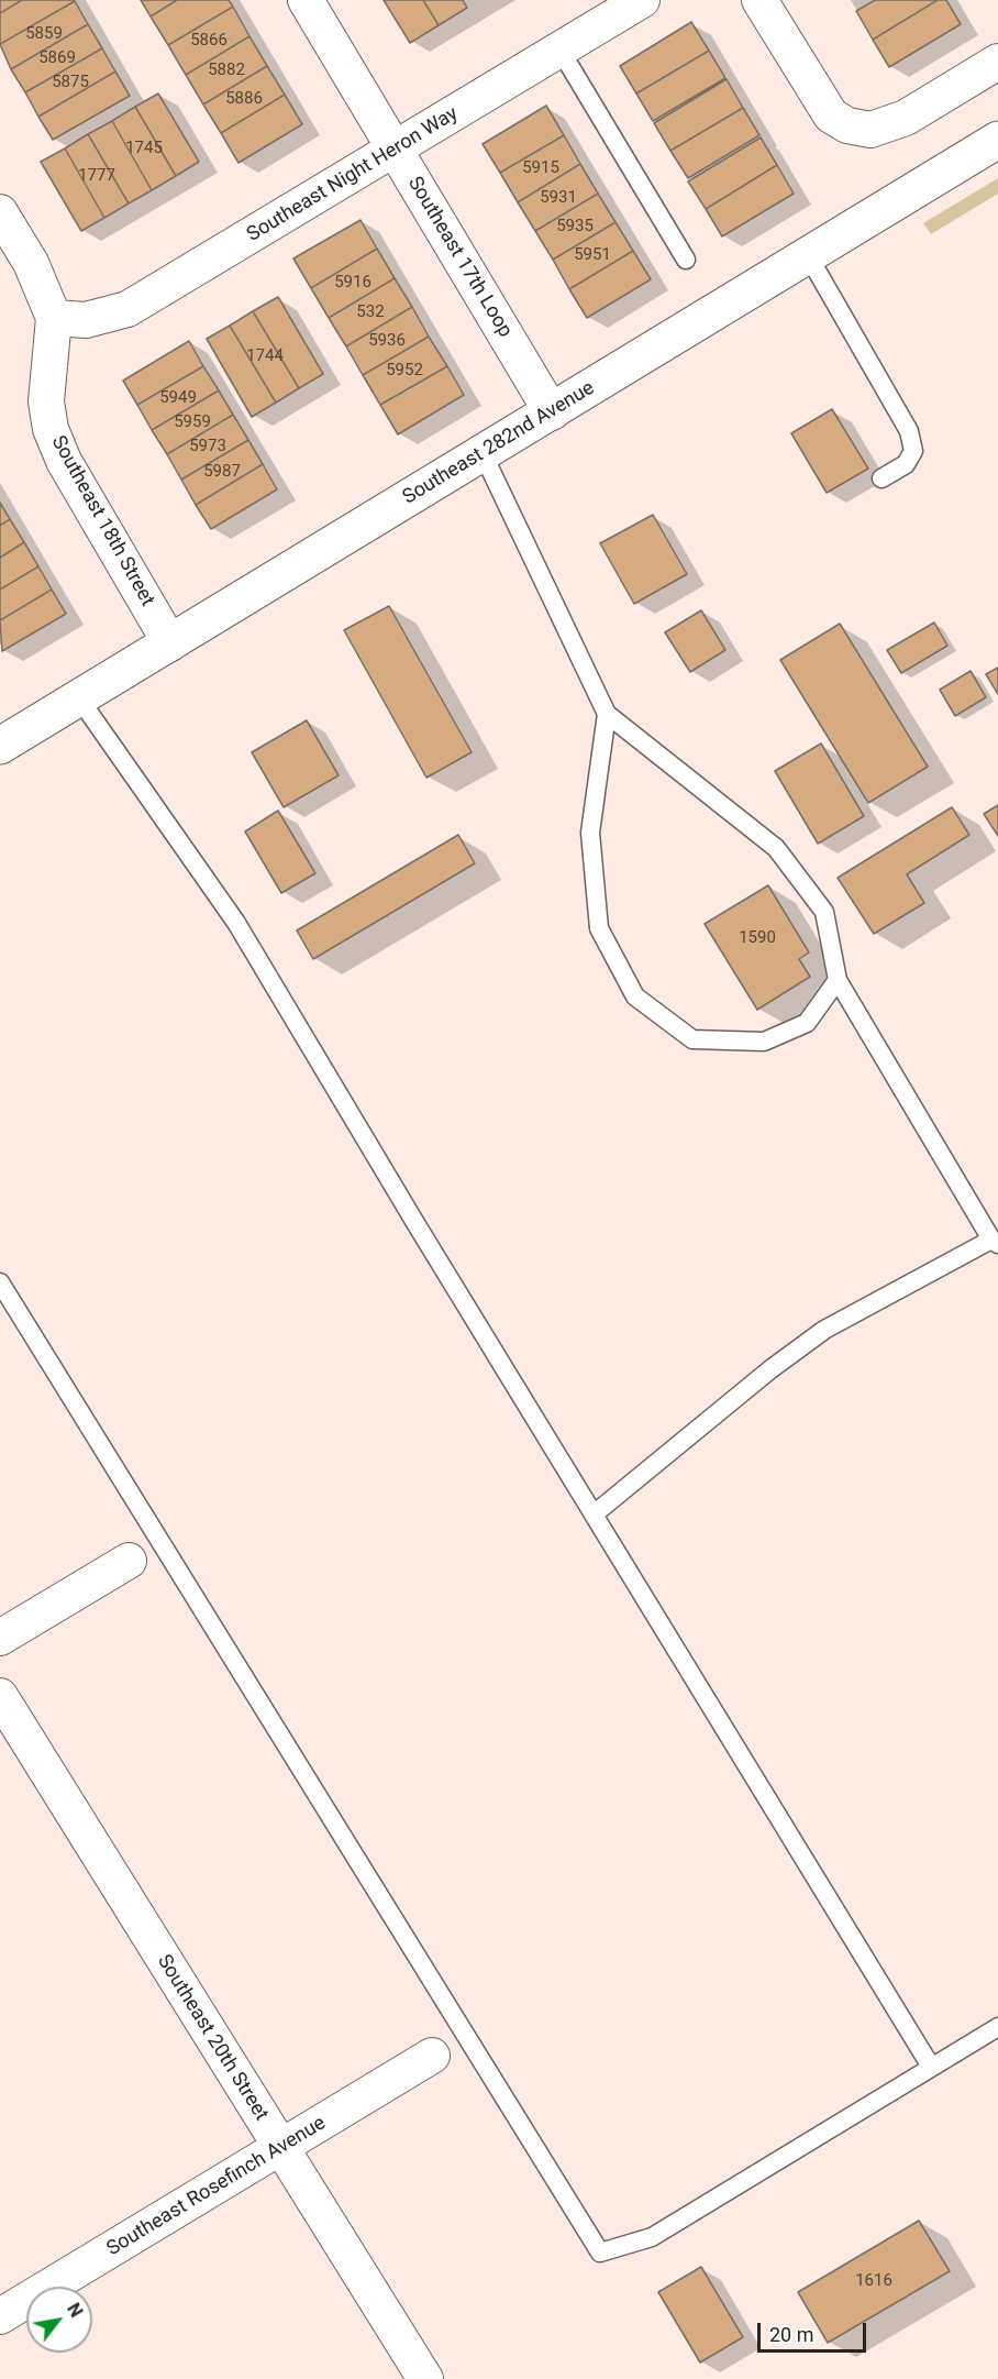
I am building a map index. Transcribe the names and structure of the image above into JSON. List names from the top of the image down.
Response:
{
  "streets": {
    "main road": ["Southeast 282nd Avenue"],
    "street": [
      "Southeast Night Heron Way",
      "Southeast 17th Loop",
      "Southeast 18th Street",
      "Southeast 20th Street",
      "Southeast Rosefinch Avenue"
    ]
  },
  "crossings": [
    ["Southeast Night Heron Way", "Southeast 17th Loop"],
    ["Southeast Night Heron Way", "Southeast 18th Street"],
    ["Southeast 17th Loop", "Southeast 282nd Avenue"],
    ["Southeast 282nd Avenue", "Southeast 18th Street"],
    ["Southeast 20th Street", "Southeast Rosefinch Avenue"]
  ],
  "house_numbers": [
    "5859",
    "5866",
    "5869",
    "5882",
    "5875",
    "5886",
    "1745",
    "5915",
    "1777",
    "5931",
    "5935",
    "5951",
    "5916",
    "532",
    "5936",
    "1744",
    "5952",
    "5949",
    "5959",
    "5973",
    "5987",
    "1590",
    "1616"
  ],
  "scale_bar": "20 m",
  "north": "top right"
}
